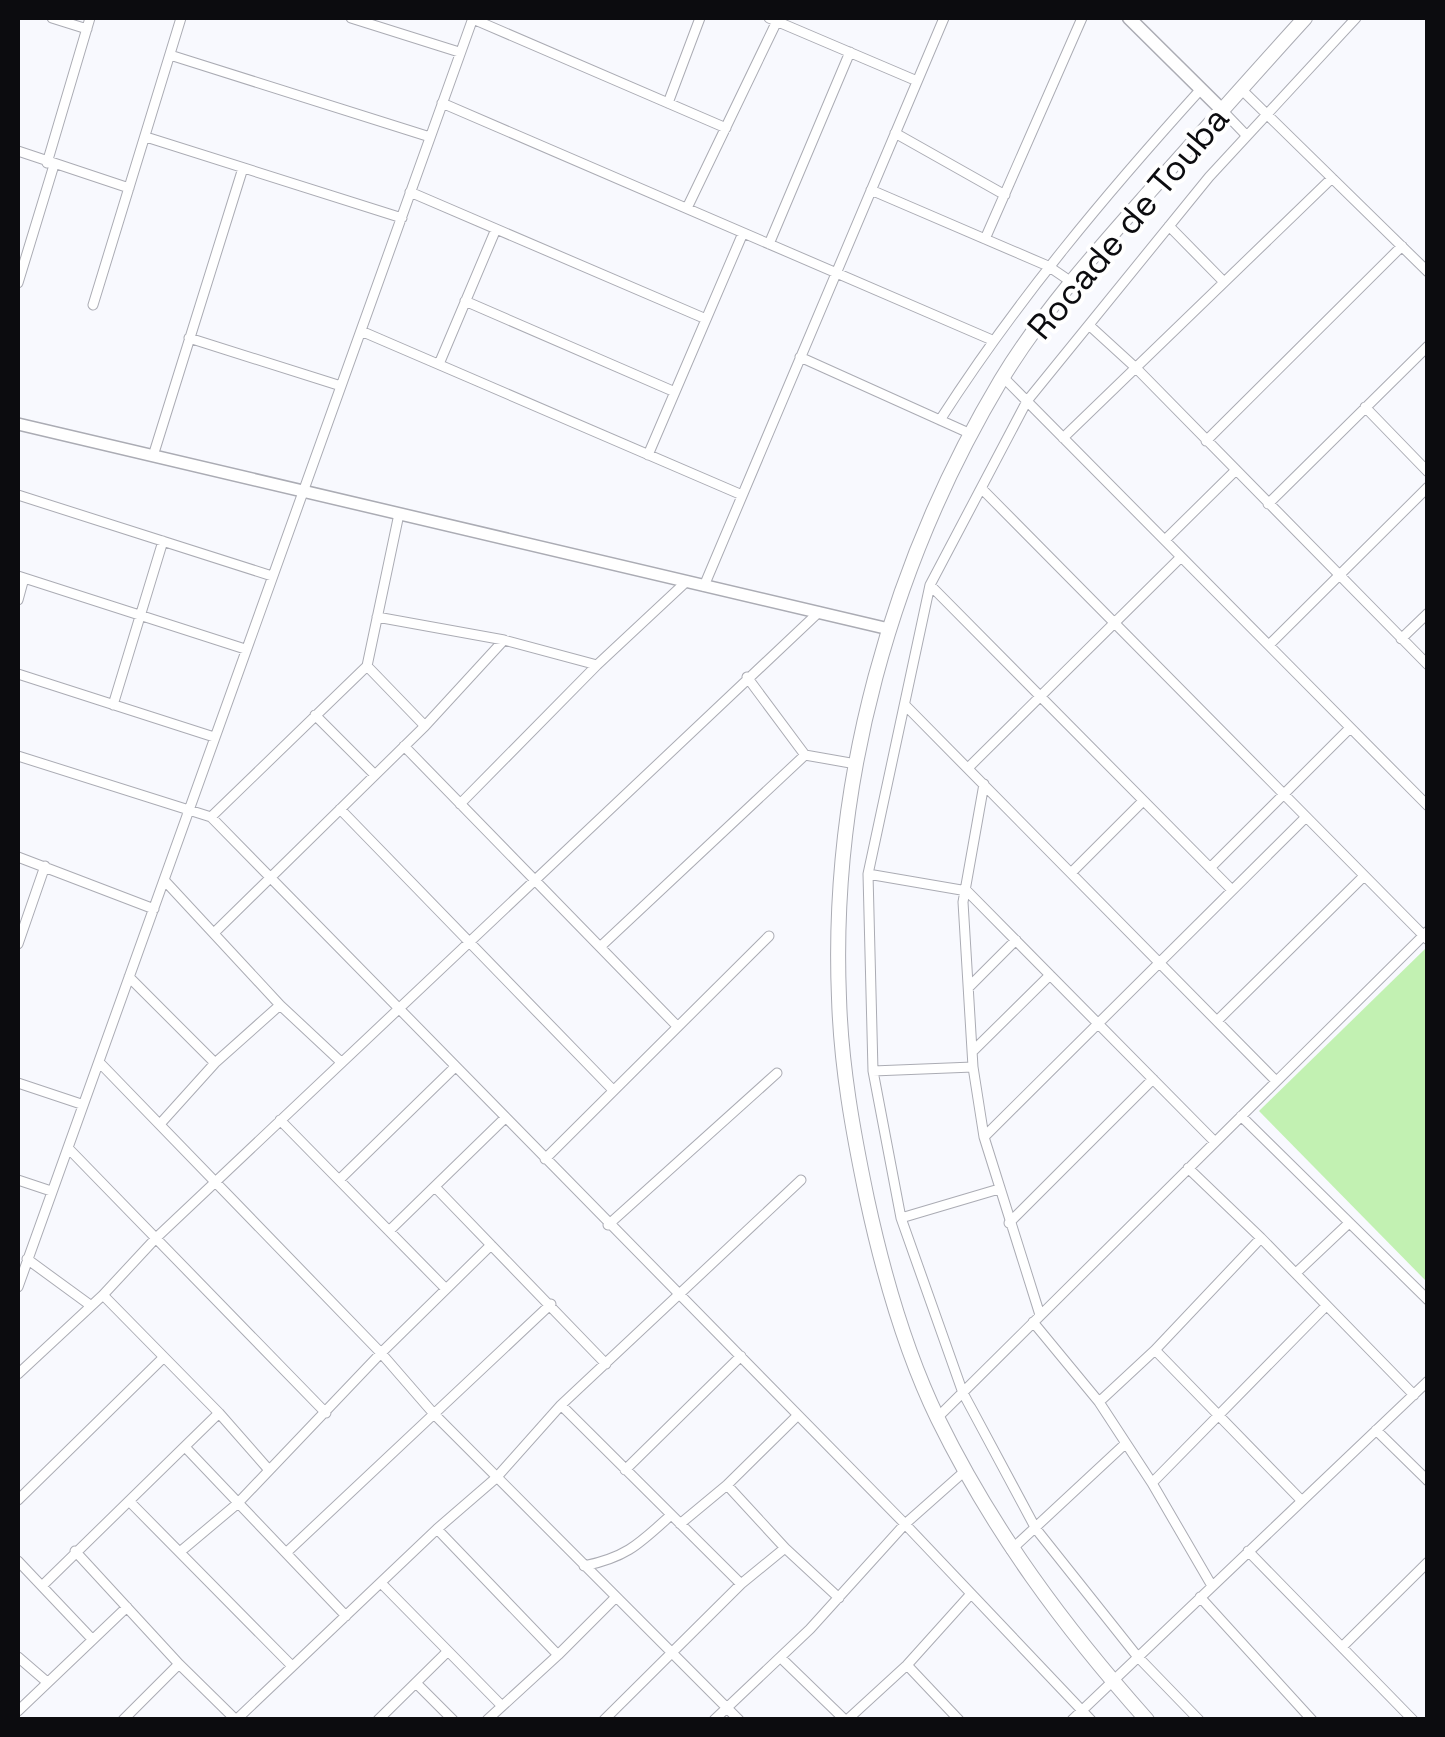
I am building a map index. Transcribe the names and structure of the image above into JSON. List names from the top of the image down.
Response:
{
  "streets": {
    "main road": ["Rocade de Touba"]
  }
}
